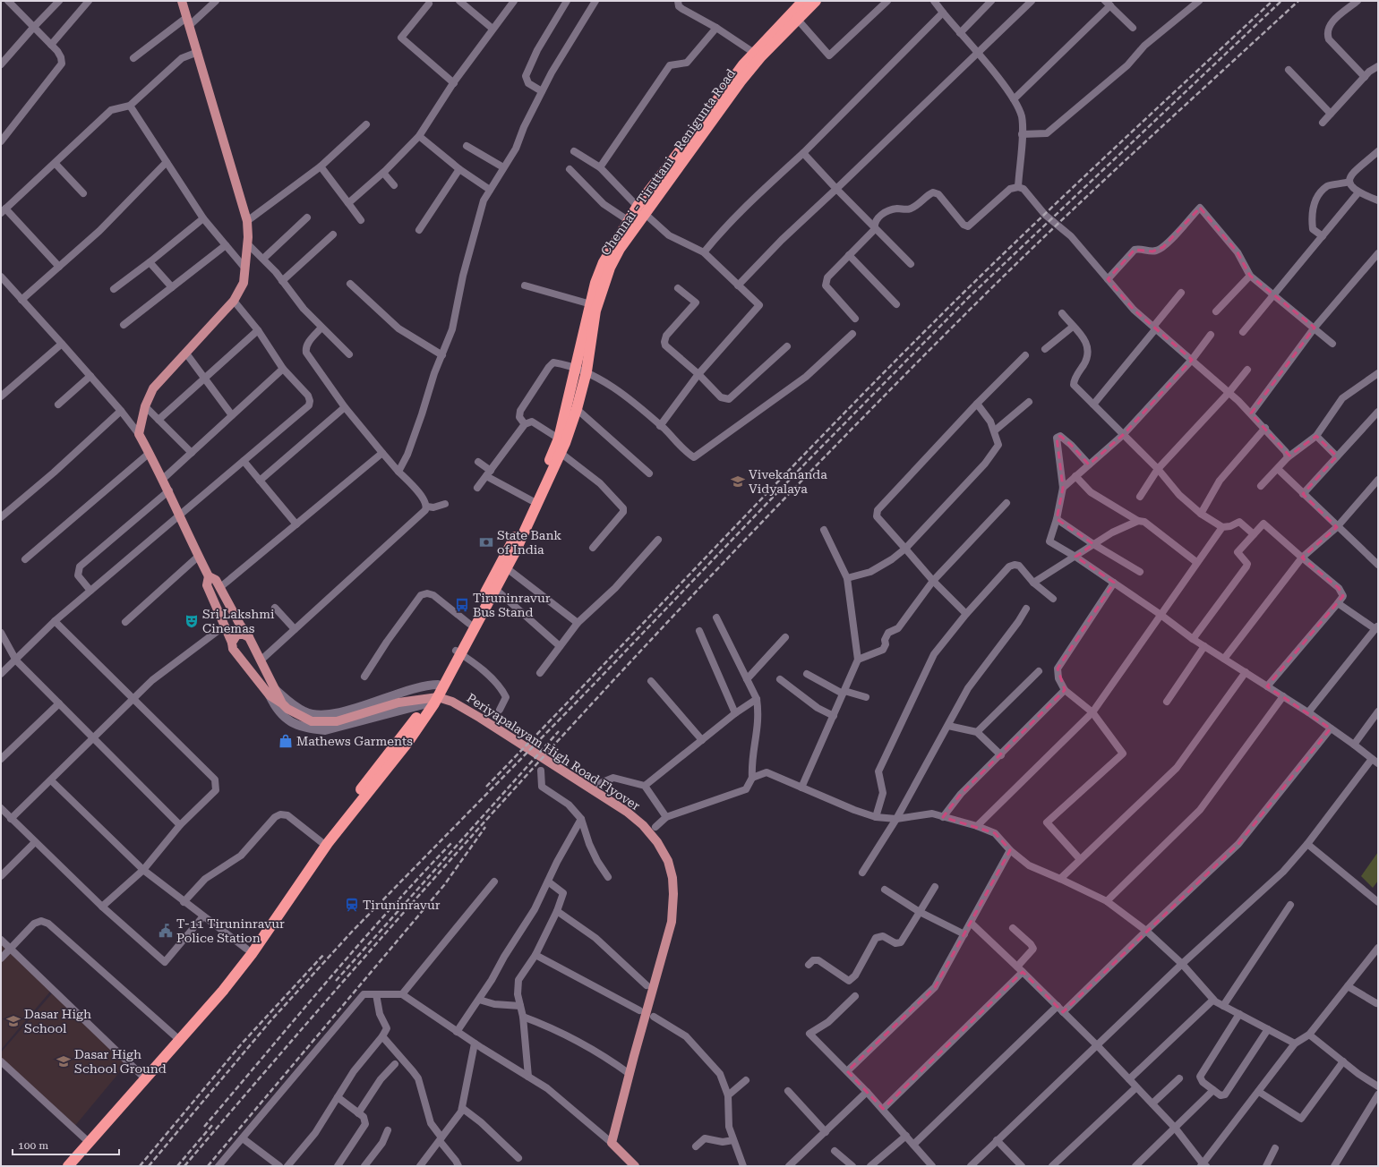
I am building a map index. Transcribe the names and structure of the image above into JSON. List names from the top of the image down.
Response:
{
  "streets": {
    "highway": ["Chennai - Tiruttani - Renigunta Road"],
    "main road": ["Periyapalayam High Road Flyover"]
  },
  "places": {
    "school or university": ["Vivekananda Vidyalaya", "Dasar High School", "Dasar High School Ground"],
    "bank": ["State Bank of India"],
    "bus stop": ["Tiruninravur Bus Stand"],
    "theatre": ["Sri Lakshmi Cinemas"],
    "shop": ["Mathews Garments"],
    "station": ["Tiruninravur"],
    "public building": ["T-11 Tiruninravur Police Station"]
  },
  "scale_bar": "100 m"
}
